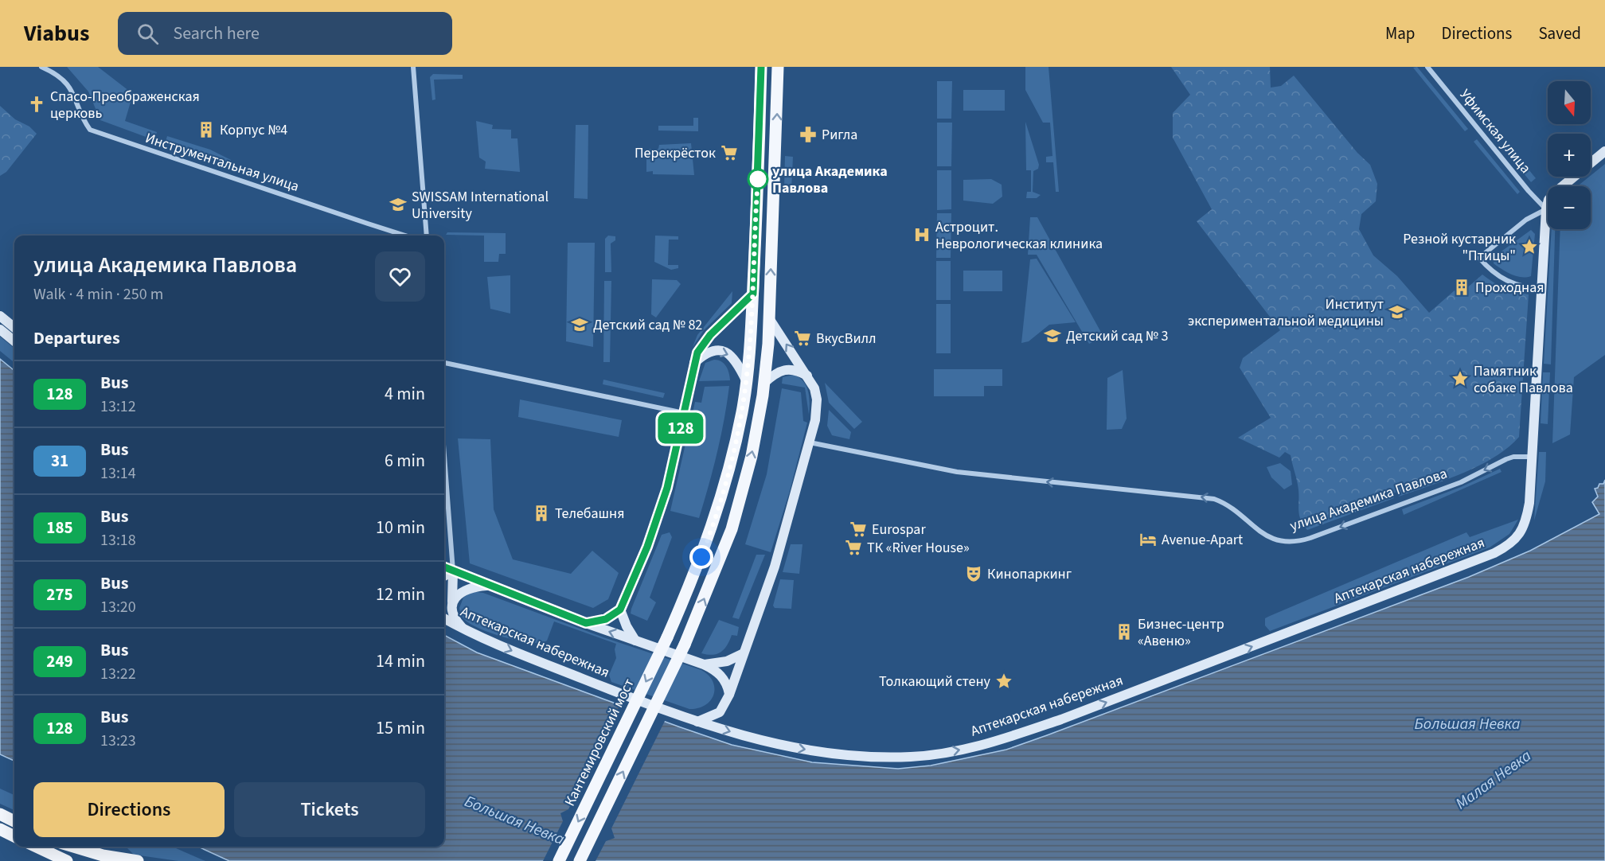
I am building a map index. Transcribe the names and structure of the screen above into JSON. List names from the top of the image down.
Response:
{
  "streets": {
    "main road": ["Кантемировский мост"],
    "street": [
      "Уфимская улица",
      "Инструментальная улица",
      "улица Академика Павлова",
      "Аптекарская набережная"
    ]
  },
  "crossings": [
    ["улица Академика Павлова", "Аптекарская набережная"]
  ],
  "one_way": ["улица Академика Павлова", "Аптекарская набережная"],
  "water": ["Большая Невка", "Малая Невка"],
  "places": {
    "church": ["Спасо-Преображенская церковь"],
    "building": [
      "Корпус №4",
      "Проходная",
      "Телебашня",
      "Бизнес-центр «Авеню»"
    ],
    "pharmacy": ["Ригла"],
    "supermarket": [
      "Перекрёсток",
      "ВкусВилл",
      "Eurospar",
      "ТК «River House»"
    ],
    "other": ["улица Академика Павлова"],
    "school or university": [
      "SWISSAM International University",
      "Институт экспериментальной медицины",
      "Детский сад № 82",
      "Детский сад № 3"
    ],
    "hospital": ["Астроцит. Неврологическая клиника"],
    "place": ["Резной кустарник \"Птицы\"", "Памятник собаке Павлова", "Толкающий стену"],
    "hotel": ["Avenue-Apart"],
    "theatre": ["Кинопаркинг"]
  },
  "lines": ["bus line 128"],
  "north": "bottom",
  "page": {
    "header": "Viabus",
    "search": "Search here",
    "nav": ["Map", "Directions", "Saved"],
    "on_map": "128",
    "map_buttons": ["+", "−"],
    "heading": [
      ["улица Академика Павлова", "Walk · 4 min · 250 m"],
      "Departures"
    ],
    "list": [
      {
        "mark": "128",
        "name": "Bus",
        "note": "13:12",
        "value": "4 min"
      },
      {
        "mark": "31",
        "name": "Bus",
        "note": "13:14",
        "value": "6 min"
      },
      {
        "mark": "185",
        "name": "Bus",
        "note": "13:18",
        "value": "10 min"
      },
      {
        "mark": "275",
        "name": "Bus",
        "note": "13:20",
        "value": "12 min"
      },
      {
        "mark": "249",
        "name": "Bus",
        "note": "13:22",
        "value": "14 min"
      },
      {
        "mark": "128",
        "name": "Bus",
        "note": "13:23",
        "value": "15 min"
      }
    ],
    "buttons": ["Directions", "Tickets"]
  }
}
